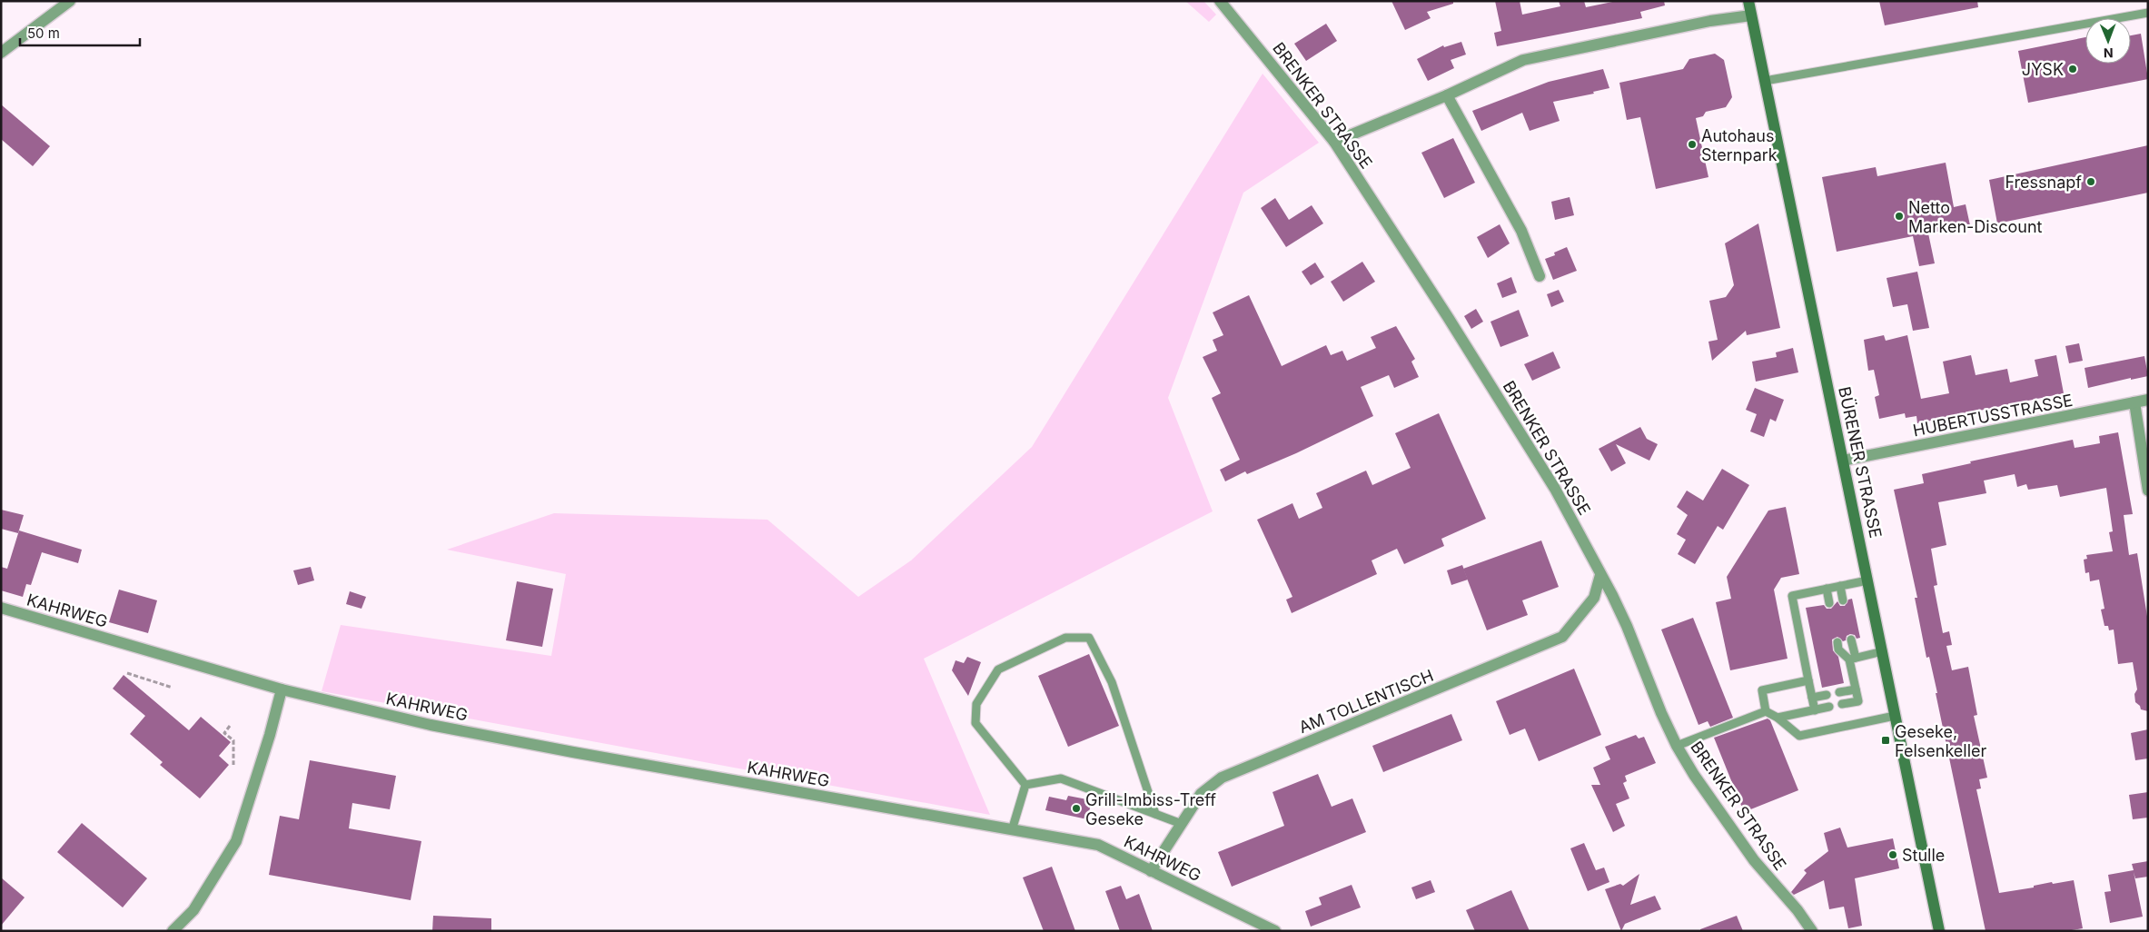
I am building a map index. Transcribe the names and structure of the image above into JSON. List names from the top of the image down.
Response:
{
  "streets": {
    "main road": ["BÜRENER STRASSE"],
    "street": [
      "BRENKER STRASSE",
      "HUBERTUSSTRASSE",
      "KAHRWEG",
      "AM TOLLENTISCH"
    ]
  },
  "crossings": [
    ["BRENKER STRASSE", "AM TOLLENTISCH"],
    ["HUBERTUSSTRASSE", "BÜRENER STRASSE"],
    ["KAHRWEG", "AM TOLLENTISCH"]
  ],
  "places": {
    "other": [
      "JYSK",
      "Autohaus Sternpark",
      "Fressnapf",
      "Netto Marken-Discount",
      "Grill-Imbiss-Treff Geseke",
      "Stulle"
    ],
    "transit": ["Geseke, Felsenkeller"]
  },
  "scale_bar": "50 m",
  "north": "bottom"
}
